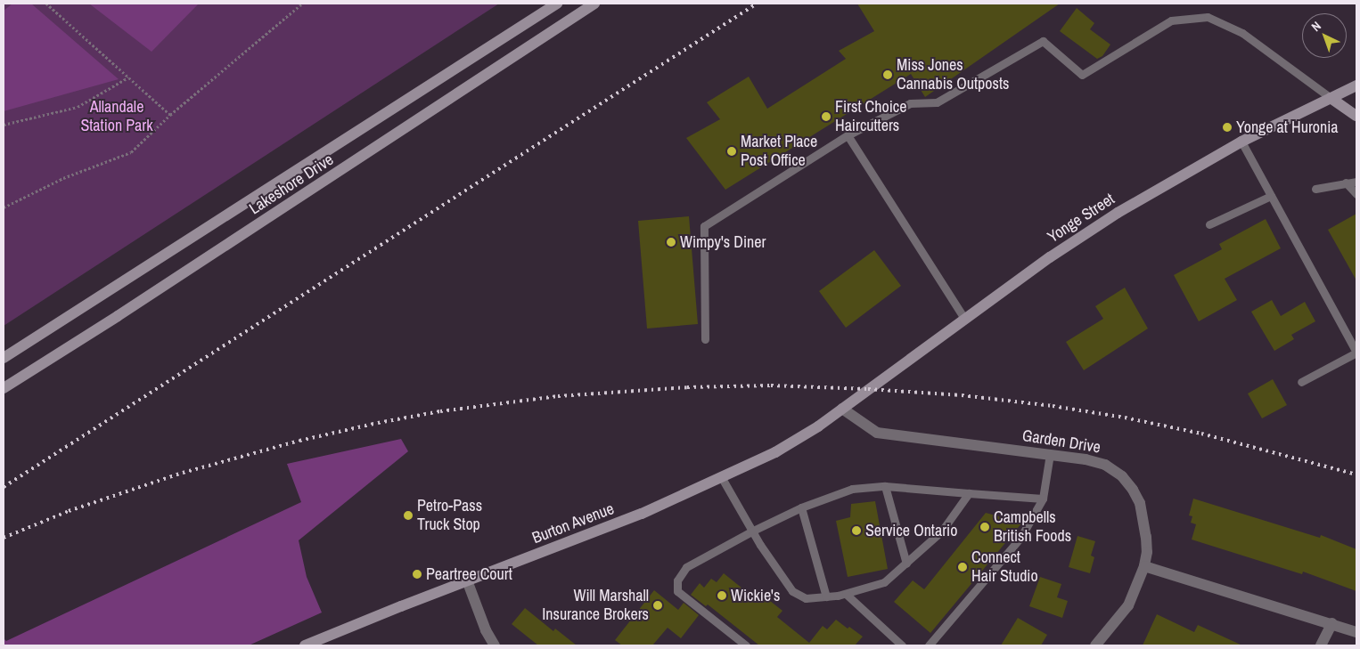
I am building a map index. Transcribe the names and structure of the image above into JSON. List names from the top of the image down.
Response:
{
  "streets": {
    "main road": ["Lakeshore Drive", "Yonge Street", "Burton Avenue"],
    "street": ["Garden Drive"]
  },
  "crossings": [
    ["Yonge Street", "Garden Drive"],
    ["Yonge Street", "Burton Avenue"],
    ["Garden Drive", "Burton Avenue"]
  ],
  "parks": ["Allandale Station Park"],
  "places": [
    "Miss Jones Cannabis Outposts",
    "First Choice Haircutters",
    "Yonge at Huronia",
    "Market Place Post Office",
    "Wimpy's Diner",
    "Petro-Pass Truck Stop",
    "Campbells British Foods",
    "Service Ontario",
    "Connect Hair Studio",
    "Peartree Court",
    "Wickie's",
    "Will Marshall Insurance Brokers"
  ],
  "north": "top left"
}
